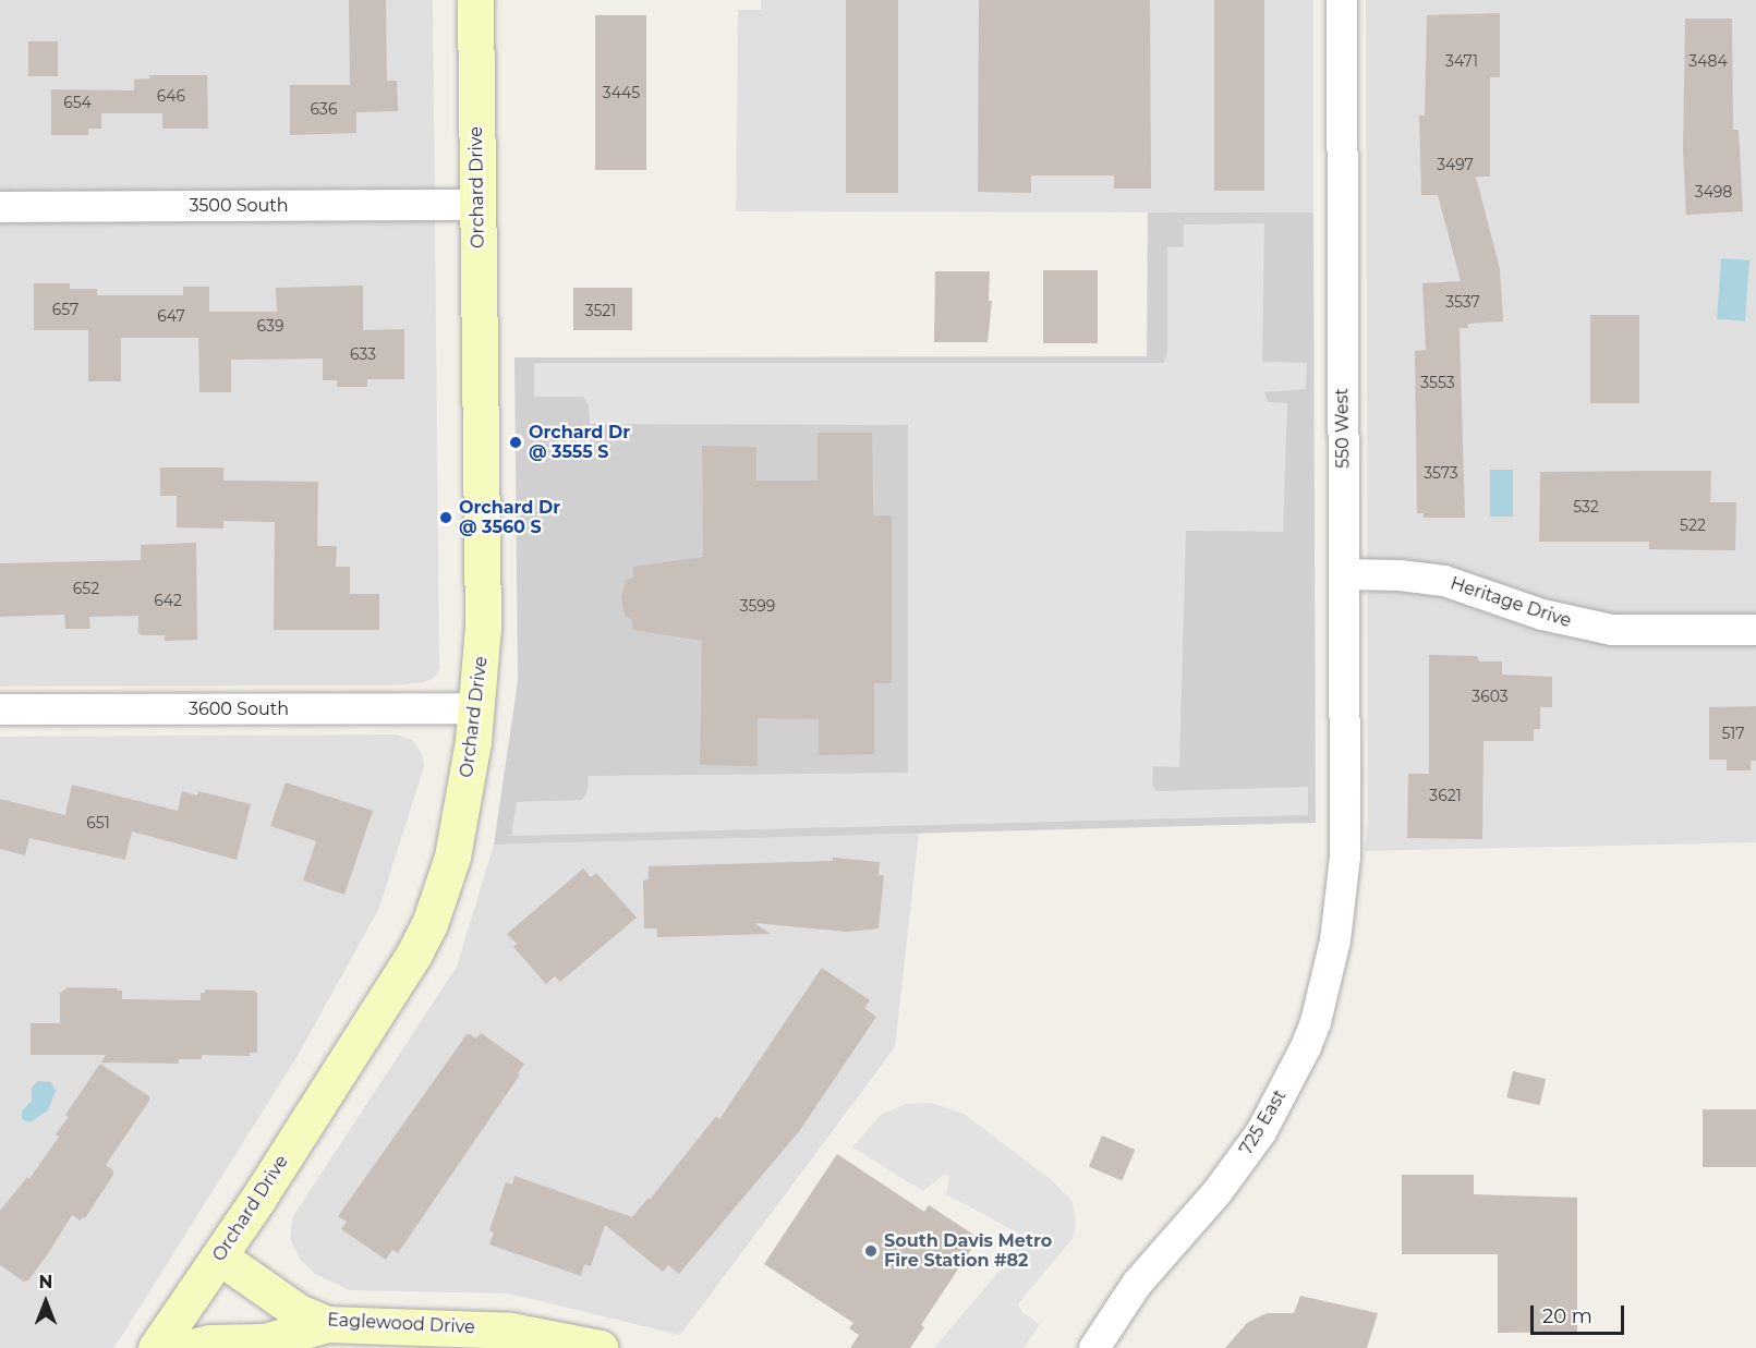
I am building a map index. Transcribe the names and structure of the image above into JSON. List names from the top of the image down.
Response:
{
  "streets": {
    "main road": ["Orchard Drive", "Eaglewood Drive"],
    "street": [
      "3500 South",
      "550 West",
      "Heritage Drive",
      "3600 South",
      "725 East"
    ]
  },
  "crossings": [
    ["Orchard Drive", "3500 South"],
    ["Orchard Drive", "3600 South"],
    ["Orchard Drive", "Eaglewood Drive"],
    ["550 West", "Heritage Drive"],
    ["550 West", "725 East"]
  ],
  "places": ["Orchard Dr @ 3555 S", "Orchard Dr @ 3560 S", "South Davis Metro Fire Station #82"],
  "house_numbers": [
    "3471",
    "3484",
    "3445",
    "646",
    "654",
    "636",
    "3497",
    "3498",
    "3537",
    "657",
    "3521",
    "647",
    "639",
    "633",
    "3553",
    "3573",
    "532",
    "522",
    "652",
    "642",
    "3599",
    "3603",
    "517",
    "3621",
    "651"
  ],
  "scale_bar": "20 m",
  "north": "top"
}
